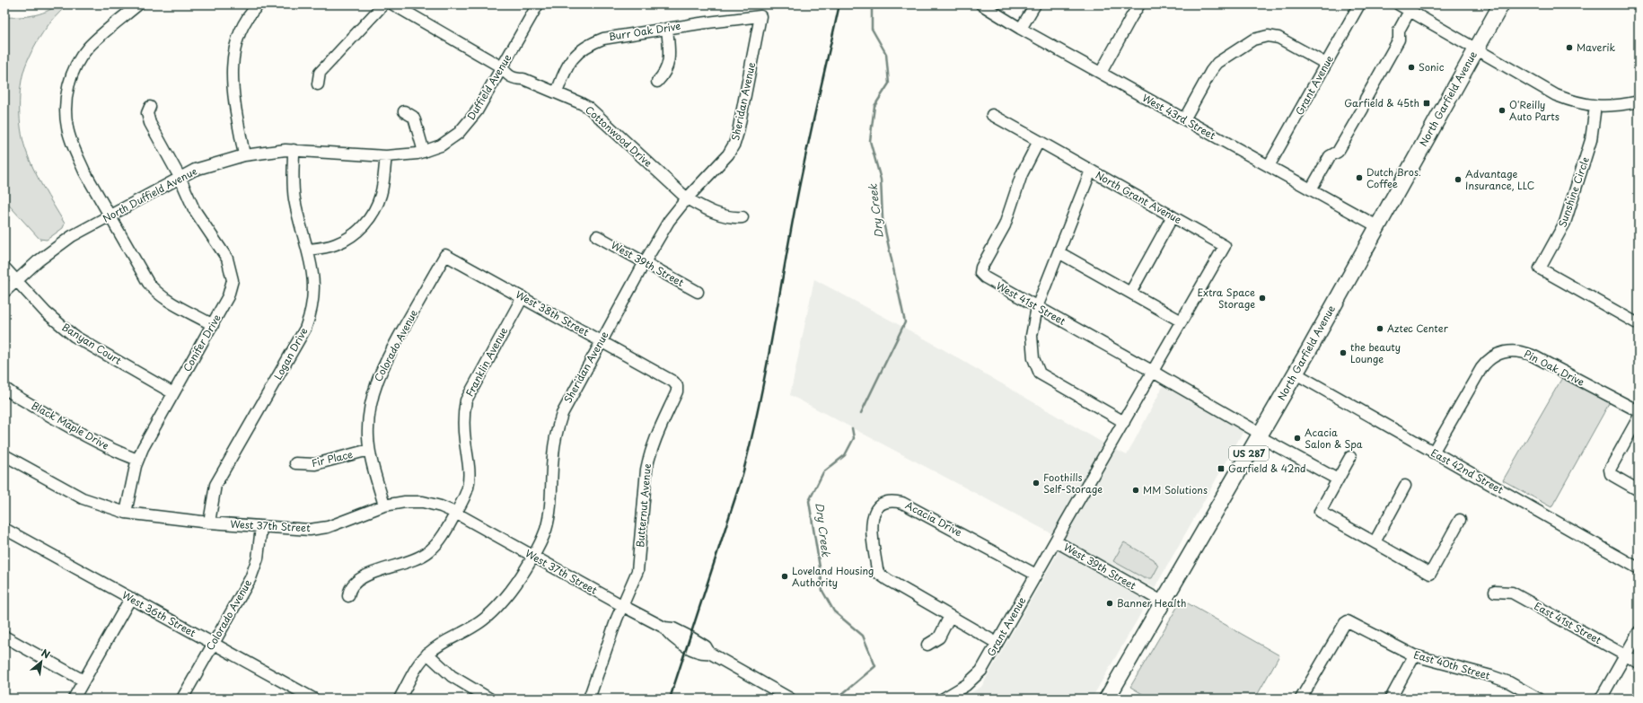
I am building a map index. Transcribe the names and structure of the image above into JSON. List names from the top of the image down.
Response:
{
  "streets": {
    "highway": ["North Garfield Avenue", "US 287"],
    "street": [
      "Burr Oak Drive",
      "Grant Avenue",
      "Duffield Avenue",
      "Sheridan Avenue",
      "West 43rd Street",
      "Cottonwood Drive",
      "Sunshine Circle",
      "North Duffield Avenue",
      "North Grant Avenue",
      "West 39th Street",
      "West 41st Street",
      "West 38th Street",
      "Conifer Drive",
      "Banyan Court",
      "Colorado Avenue",
      "Logan Drive",
      "Franklin Avenue",
      "Pin Oak Drive",
      "Black Maple Drive",
      "Fir Place",
      "East 42nd Street",
      "Butternut Avenue",
      "Acacia Drive",
      "West 37th Street",
      "West 36th Street",
      "East 41st Street",
      "East 40th Street"
    ]
  },
  "crossings": [
    ["Burr Oak Drive", "Sheridan Avenue"],
    ["Burr Oak Drive", "Cottonwood Drive"],
    ["Grant Avenue", "West 43rd Street"],
    ["Grant Avenue", "North Grant Avenue"],
    ["Grant Avenue", "West 39th Street"],
    ["Grant Avenue", "Acacia Drive"],
    ["Duffield Avenue", "Cottonwood Drive"],
    ["Duffield Avenue", "North Duffield Avenue"],
    ["North Garfield Avenue", "West 43rd Street"],
    ["North Garfield Avenue", "West 39th Street"],
    ["North Garfield Avenue", "West 41st Street"],
    ["North Garfield Avenue", "East 42nd Street"],
    ["Sheridan Avenue", "Cottonwood Drive"],
    ["Sheridan Avenue", "West 39th Street"],
    ["Sheridan Avenue", "West 38th Street"],
    ["Sheridan Avenue", "West 37th Street"],
    ["North Duffield Avenue", "Conifer Drive"],
    ["North Duffield Avenue", "Banyan Court"],
    ["North Duffield Avenue", "Logan Drive"],
    ["North Grant Avenue", "West 39th Street"],
    ["North Grant Avenue", "West 41st Street"],
    ["West 38th Street", "Colorado Avenue"],
    ["West 38th Street", "Franklin Avenue"],
    ["West 38th Street", "Butternut Avenue"],
    ["Conifer Drive", "Banyan Court"],
    ["Conifer Drive", "Black Maple Drive"],
    ["Conifer Drive", "West 37th Street"],
    ["Colorado Avenue", "Fir Place"],
    ["Colorado Avenue", "West 37th Street"],
    ["Colorado Avenue", "West 36th Street"],
    ["Logan Drive", "West 37th Street"],
    ["Franklin Avenue", "West 37th Street"],
    ["Pin Oak Drive", "East 42nd Street"],
    ["Butternut Avenue", "West 37th Street"]
  ],
  "water": ["Dry Creek"],
  "places": {
    "other": [
      "Maverik",
      "Sonic",
      "O'Reilly Auto Parts",
      "Dutch Bros. Coffee",
      "Advantage Insurance, LLC",
      "Extra Space Storage",
      "Aztec Center",
      "the beauty Lounge",
      "Acacia Salon & Spa",
      "Foothills Self-Storage",
      "MM Solutions",
      "Loveland Housing Authority",
      "Banner Health"
    ],
    "transit": ["Garfield & 45th", "Garfield & 42nd"]
  },
  "north": "top right"
}
